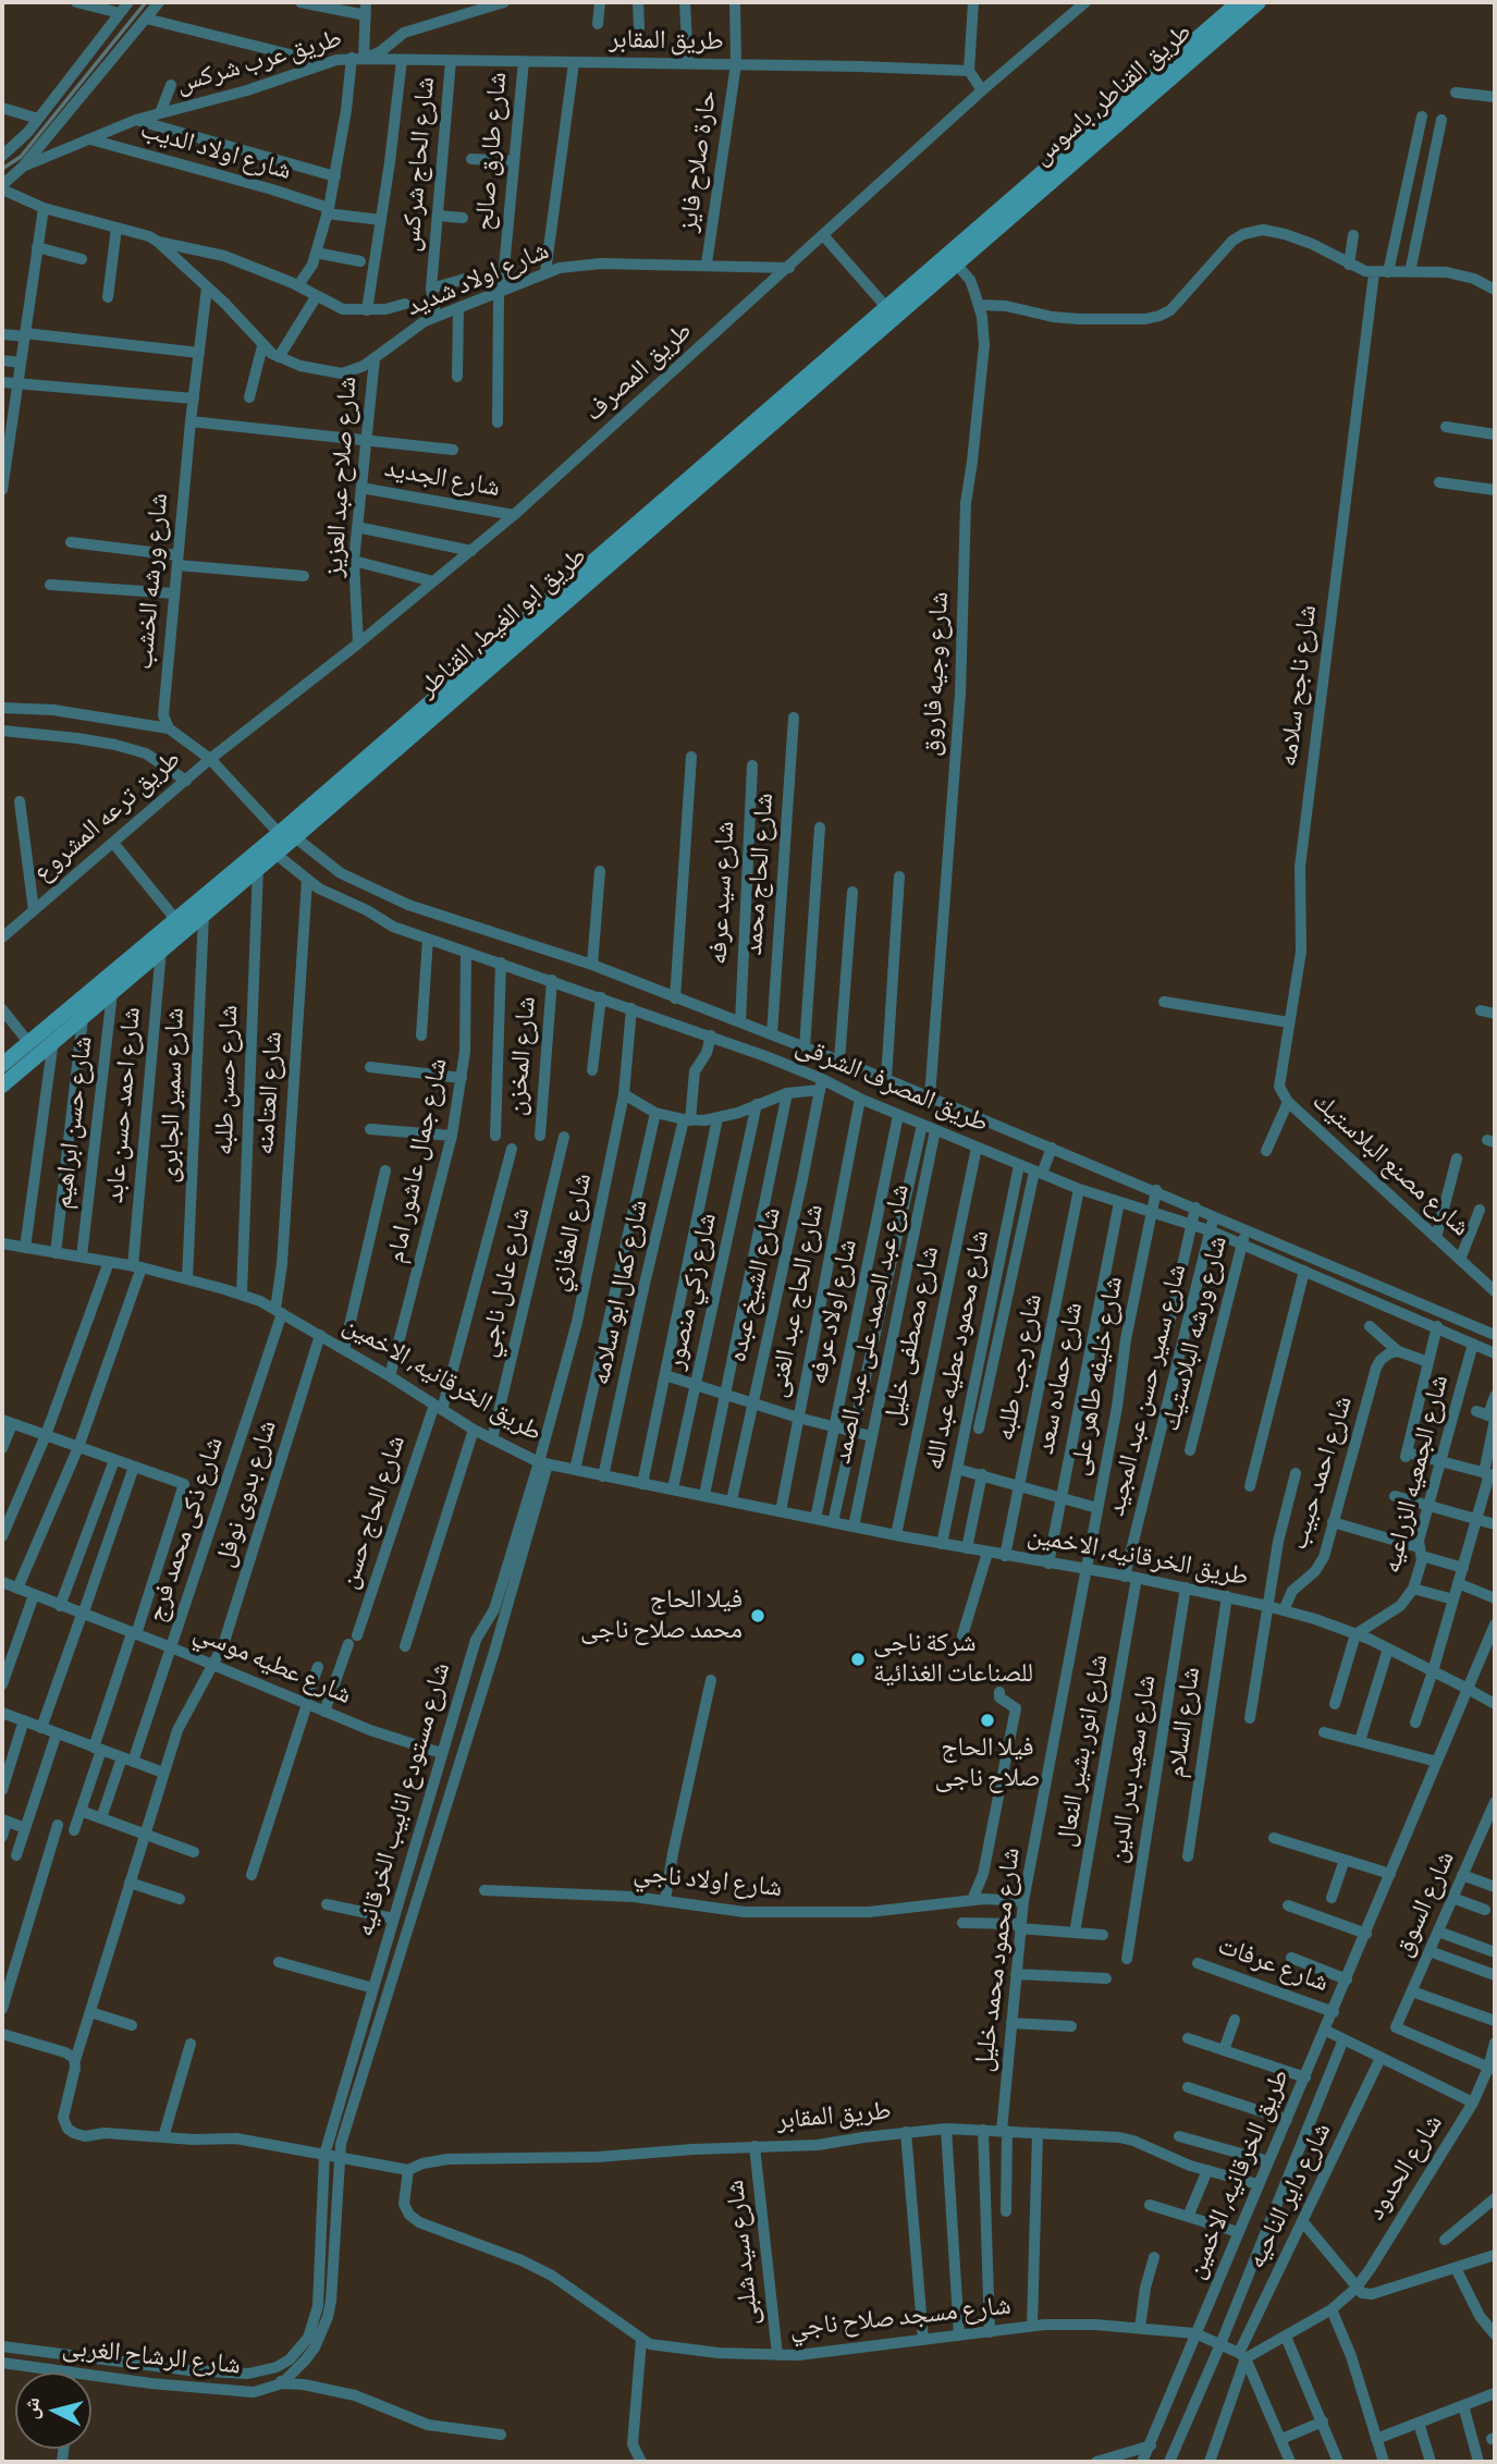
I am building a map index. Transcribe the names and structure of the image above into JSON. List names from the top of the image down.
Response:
{
  "streets": {
    "main road": ["طريق القناطر, باسوس", "طريق ابو الغيط, القناطر"],
    "street": [
      "طريق المقابر",
      "طريق عرب شركس",
      "شارع اولاد الديب",
      "شارع طارق صالح",
      "حارة صلاح فايز",
      "شارع الحاج شركس",
      "شارع اولاد شديد",
      "طريق المصرف",
      "شارع صلاح عبد العزيز",
      "شارع الجديد",
      "شارع ورشه الخشب",
      "شارع وجيه فاروق",
      "شارع ناجح سلامه",
      "طريق ترعه المشروع",
      "شارع الحاج محمد",
      "شارع سيد عرفه",
      "شارع المخزن",
      "شارع حسن طلبه",
      "طريق المصرف الشرقى",
      "شارع العتامنه",
      "شارع سمير الجابرى",
      "شارع احمد حسن عابد",
      "شارع حسن ابراهيم",
      "شارع جمال عاشور امام",
      "شارع مصنع البلاستيك",
      "شارع المغازي",
      "شارع عادل ناجي",
      "شارع الشيخ عبده",
      "شارع زكي منصور",
      "شارع كمال ابو سلامه",
      "شارع الحاج عبد الغنى",
      "شارع اولاد عرفه",
      "شارع عبد الصمد على عبد الصمد",
      "شارع ورشه البلاستيك",
      "شارع مصطفى خليل",
      "شارع محمود عطيه عبد الله",
      "شارع رجب طلبه",
      "شارع خليفه طاهر على",
      "شارع حماده سعد",
      "طريق الخرقانيه, الاخمين",
      "شارع سمير حسن عبد المجيد",
      "شارع احمد حبيب",
      "شارع الجمعيه الزراعيه",
      "شارع بدوى نوفل",
      "شارع الحاج حسن",
      "شارع ذكى محمد فرج",
      "شارع عطيه موسي",
      "شارع السلام",
      "شارع انور بشير النعال",
      "شارع سعيد بدر الدين",
      "شارع مستودع انابيب الخرقانيه",
      "شارع اولاد ناجي",
      "شارع السوق",
      "شارع محمود محمد خليل",
      "شارع عرفات",
      "شارع الحدود",
      "شارع داير الناحيه",
      "شارع سيد شلبى",
      "شارع مسجد صلاح ناجي",
      "شارع الرشاح الغربى"
    ]
  },
  "crossings": [
    ["طريق المقابر", "طريق عرب شركس"],
    ["طريق المقابر", "شارع طارق صالح"],
    ["طريق المقابر", "حارة صلاح فايز"],
    ["طريق المقابر", "شارع الحاج شركس"],
    ["طريق المقابر", "طريق الخرقانيه, الاخمين"],
    ["طريق المقابر", "شارع محمود محمد خليل"],
    ["طريق المقابر", "شارع سيد شلبى"],
    ["طريق المقابر", "شارع مسجد صلاح ناجي"],
    ["طريق عرب شركس", "شارع اولاد الديب"],
    ["طريق القناطر, باسوس", "طريق ابو الغيط, القناطر"],
    ["شارع طارق صالح", "شارع اولاد شديد"],
    ["حارة صلاح فايز", "شارع اولاد شديد"],
    ["شارع الحاج شركس", "شارع اولاد شديد"],
    ["شارع اولاد شديد", "طريق المصرف"],
    ["شارع اولاد شديد", "شارع صلاح عبد العزيز"],
    ["شارع اولاد شديد", "شارع ورشه الخشب"],
    ["طريق المصرف", "شارع صلاح عبد العزيز"],
    ["طريق المصرف", "شارع الجديد"],
    ["طريق المصرف", "طريق ترعه المشروع"],
    ["شارع صلاح عبد العزيز", "شارع الجديد"],
    ["طريق ابو الغيط, القناطر", "شارع وجيه فاروق"],
    ["طريق ابو الغيط, القناطر", "شارع حسن طلبه"],
    ["طريق ابو الغيط, القناطر", "طريق المصرف الشرقى"],
    ["طريق ابو الغيط, القناطر", "شارع سمير الجابرى"],
    ["طريق ابو الغيط, القناطر", "شارع احمد حسن عابد"],
    ["طريق ابو الغيط, القناطر", "شارع حسن ابراهيم"],
    ["شارع وجيه فاروق", "طريق المصرف الشرقى"],
    ["شارع ناجح سلامه", "شارع مصنع البلاستيك"],
    ["شارع الحاج محمد", "طريق المصرف الشرقى"],
    ["شارع سيد عرفه", "طريق المصرف الشرقى"],
    ["شارع المخزن", "طريق المصرف الشرقى"],
    ["شارع حسن طلبه", "طريق الخرقانيه, الاخمين"],
    ["طريق المصرف الشرقى", "شارع العتامنه"],
    ["طريق المصرف الشرقى", "شارع جمال عاشور امام"],
    ["طريق المصرف الشرقى", "شارع المغازي"],
    ["طريق المصرف الشرقى", "شارع الشيخ عبده"],
    ["طريق المصرف الشرقى", "شارع كمال ابو سلامه"],
    ["طريق المصرف الشرقى", "شارع الحاج عبد الغنى"],
    ["طريق المصرف الشرقى", "شارع اولاد عرفه"],
    ["طريق المصرف الشرقى", "شارع عبد الصمد على عبد الصمد"],
    ["طريق المصرف الشرقى", "شارع ورشه البلاستيك"],
    ["طريق المصرف الشرقى", "شارع مصطفى خليل"],
    ["طريق المصرف الشرقى", "شارع محمود عطيه عبد الله"],
    ["طريق المصرف الشرقى", "شارع رجب طلبه"],
    ["طريق المصرف الشرقى", "شارع خليفه طاهر على"],
    ["طريق المصرف الشرقى", "شارع حماده سعد"],
    ["طريق المصرف الشرقى", "شارع سمير حسن عبد المجيد"],
    ["طريق المصرف الشرقى", "شارع الجمعيه الزراعيه"],
    ["شارع العتامنه", "طريق الخرقانيه, الاخمين"],
    ["شارع العتامنه", "شارع ذكى محمد فرج"],
    ["شارع سمير الجابرى", "طريق الخرقانيه, الاخمين"],
    ["شارع احمد حسن عابد", "طريق الخرقانيه, الاخمين"],
    ["شارع احمد حسن عابد", "شارع عطيه موسي"],
    ["شارع حسن ابراهيم", "طريق الخرقانيه, الاخمين"],
    ["شارع جمال عاشور امام", "طريق الخرقانيه, الاخمين"],
    ["شارع المغازي", "طريق الخرقانيه, الاخمين"],
    ["شارع المغازي", "شارع مستودع انابيب الخرقانيه"],
    ["شارع عادل ناجي", "طريق الخرقانيه, الاخمين"],
    ["شارع الشيخ عبده", "طريق الخرقانيه, الاخمين"],
    ["شارع زكي منصور", "طريق الخرقانيه, الاخمين"],
    ["شارع كمال ابو سلامه", "طريق الخرقانيه, الاخمين"],
    ["شارع الحاج عبد الغنى", "طريق الخرقانيه, الاخمين"],
    ["شارع اولاد عرفه", "طريق الخرقانيه, الاخمين"],
    ["شارع عبد الصمد على عبد الصمد", "طريق الخرقانيه, الاخمين"],
    ["شارع مصطفى خليل", "طريق الخرقانيه, الاخمين"],
    ["شارع محمود عطيه عبد الله", "طريق الخرقانيه, الاخمين"],
    ["شارع رجب طلبه", "طريق الخرقانيه, الاخمين"],
    ["شارع خليفه طاهر على", "طريق الخرقانيه, الاخمين"],
    ["شارع خليفه طاهر على", "شارع محمود محمد خليل"],
    ["شارع حماده سعد", "طريق الخرقانيه, الاخمين"],
    ["طريق الخرقانيه, الاخمين", "شارع سمير حسن عبد المجيد"],
    ["طريق الخرقانيه, الاخمين", "شارع احمد حبيب"],
    ["طريق الخرقانيه, الاخمين", "شارع الجمعيه الزراعيه"],
    ["طريق الخرقانيه, الاخمين", "شارع بدوى نوفل"],
    ["طريق الخرقانيه, الاخمين", "شارع الحاج حسن"],
    ["طريق الخرقانيه, الاخمين", "شارع ذكى محمد فرج"],
    ["طريق الخرقانيه, الاخمين", "شارع السلام"],
    ["طريق الخرقانيه, الاخمين", "شارع انور بشير النعال"],
    ["طريق الخرقانيه, الاخمين", "شارع سعيد بدر الدين"],
    ["طريق الخرقانيه, الاخمين", "شارع مستودع انابيب الخرقانيه"],
    ["طريق الخرقانيه, الاخمين", "شارع محمود محمد خليل"],
    ["طريق الخرقانيه, الاخمين", "شارع عرفات"],
    ["طريق الخرقانيه, الاخمين", "شارع مسجد صلاح ناجي"],
    ["شارع سمير حسن عبد المجيد", "شارع انور بشير النعال"],
    ["شارع بدوى نوفل", "شارع عطيه موسي"],
    ["شارع الحاج حسن", "شارع عطيه موسي"],
    ["شارع ذكى محمد فرج", "شارع عطيه موسي"],
    ["شارع عطيه موسي", "شارع مستودع انابيب الخرقانيه"],
    ["شارع مستودع انابيب الخرقانيه", "شارع الرشاح الغربى"],
    ["شارع اولاد ناجي", "شارع محمود محمد خليل"],
    ["شارع السوق", "شارع الحدود"],
    ["شارع الحدود", "شارع داير الناحيه"],
    ["شارع الحدود", "شارع مسجد صلاح ناجي"],
    ["شارع داير الناحيه", "شارع مسجد صلاح ناجي"],
    ["شارع سيد شلبى", "شارع مسجد صلاح ناجي"]
  ],
  "places": ["فيلا الحاج محمد صلاح ناجى", "شركة ناجى للصناعات الغذائية", "فيلا الحاج صلاح ناجى"],
  "north": "left"
}
